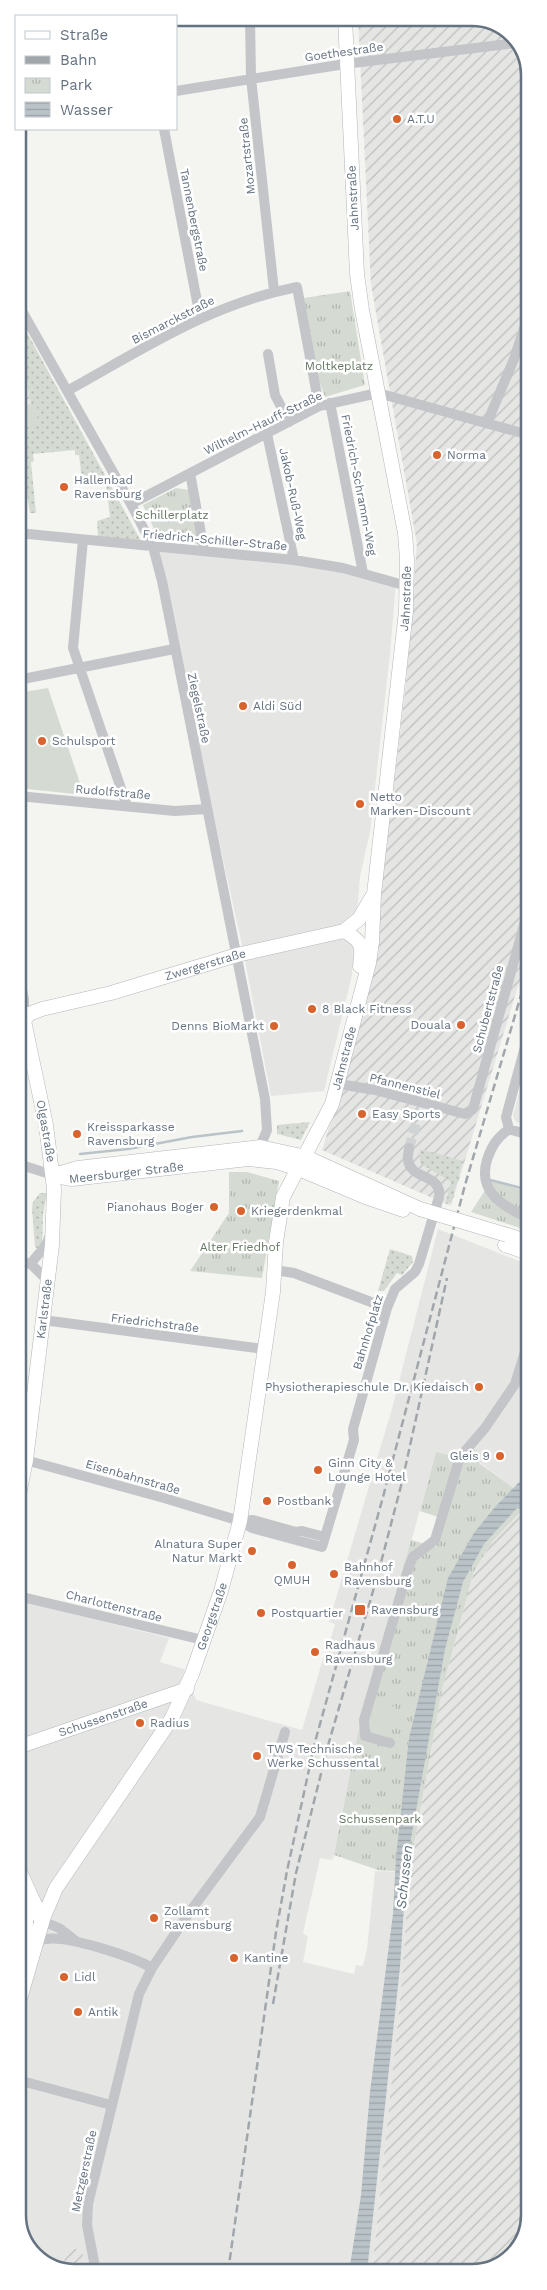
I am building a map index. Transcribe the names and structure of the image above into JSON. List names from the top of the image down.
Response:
{
  "streets": {
    "main road": [
      "Jahnstraße",
      "Zwergerstraße",
      "Olgastraße",
      "Meersburger Straße",
      "Karlstraße",
      "Georgstraße",
      "Schussenstraße"
    ],
    "street": [
      "Goethestraße",
      "Mozartstraße",
      "Tannenbergstraße",
      "Bismarckstraße",
      "Wilhelm-Hauff-Straße",
      "Friedrich-Schramm-Weg",
      "Jakob-Ruß-Weg",
      "Friedrich-Schiller-Straße",
      "Ziegelstraße",
      "Rudolfstraße",
      "Schubertstraße",
      "Pfannenstiel",
      "Friedrichstraße",
      "Bahnhofplatz",
      "Eisenbahnstraße",
      "Charlottenstraße",
      "Metzgerstraße"
    ]
  },
  "crossings": [
    ["Goethestraße", "Mozartstraße"],
    ["Goethestraße", "Jahnstraße"],
    ["Mozartstraße", "Bismarckstraße"],
    ["Jahnstraße", "Wilhelm-Hauff-Straße"],
    ["Jahnstraße", "Friedrich-Schiller-Straße"],
    ["Jahnstraße", "Pfannenstiel"],
    ["Jahnstraße", "Meersburger Straße"],
    ["Jahnstraße", "Georgstraße"],
    ["Tannenbergstraße", "Bismarckstraße"],
    ["Bismarckstraße", "Wilhelm-Hauff-Straße"],
    ["Bismarckstraße", "Ziegelstraße"],
    ["Wilhelm-Hauff-Straße", "Friedrich-Schramm-Weg"],
    ["Wilhelm-Hauff-Straße", "Jakob-Ruß-Weg"],
    ["Wilhelm-Hauff-Straße", "Ziegelstraße"],
    ["Friedrich-Schramm-Weg", "Friedrich-Schiller-Straße"],
    ["Jakob-Ruß-Weg", "Friedrich-Schiller-Straße"],
    ["Friedrich-Schiller-Straße", "Ziegelstraße"],
    ["Ziegelstraße", "Rudolfstraße"],
    ["Ziegelstraße", "Zwergerstraße"],
    ["Ziegelstraße", "Meersburger Straße"],
    ["Schubertstraße", "Pfannenstiel"],
    ["Olgastraße", "Meersburger Straße"],
    ["Olgastraße", "Karlstraße"],
    ["Meersburger Straße", "Karlstraße"],
    ["Meersburger Straße", "Georgstraße"],
    ["Karlstraße", "Friedrichstraße"],
    ["Friedrichstraße", "Georgstraße"],
    ["Bahnhofplatz", "Eisenbahnstraße"],
    ["Eisenbahnstraße", "Georgstraße"],
    ["Charlottenstraße", "Georgstraße"],
    ["Georgstraße", "Schussenstraße"]
  ],
  "water": ["Schussen"],
  "parks": [
    "Moltkeplatz",
    "Schillerplatz",
    "Alter Friedhof",
    "Schussenpark"
  ],
  "places": {
    "other": [
      "A.T.U",
      "Norma",
      "Hallenbad Ravensburg",
      "Aldi Süd",
      "Schulsport",
      "Netto Marken-Discount",
      "8 Black Fitness",
      "Douala",
      "Denns BioMarkt",
      "Easy Sports",
      "Kreissparkasse Ravensburg",
      "Pianohaus Boger",
      "Kriegerdenkmal",
      "Physiotherapieschule Dr. Kiedaisch",
      "Gleis 9",
      "Ginn City & Lounge Hotel",
      "Postbank",
      "Alnatura Super Natur Markt",
      "QMUH",
      "Bahnhof Ravensburg",
      "Postquartier",
      "Radhaus Ravensburg",
      "Radius",
      "TWS Technische Werke Schussental",
      "Zollamt Ravensburg",
      "Kantine",
      "Lidl",
      "Antik"
    ],
    "transit": ["Ravensburg"]
  },
  "legend": [
    "Straße",
    "Bahn",
    "Park",
    "Wasser"
  ]
}
